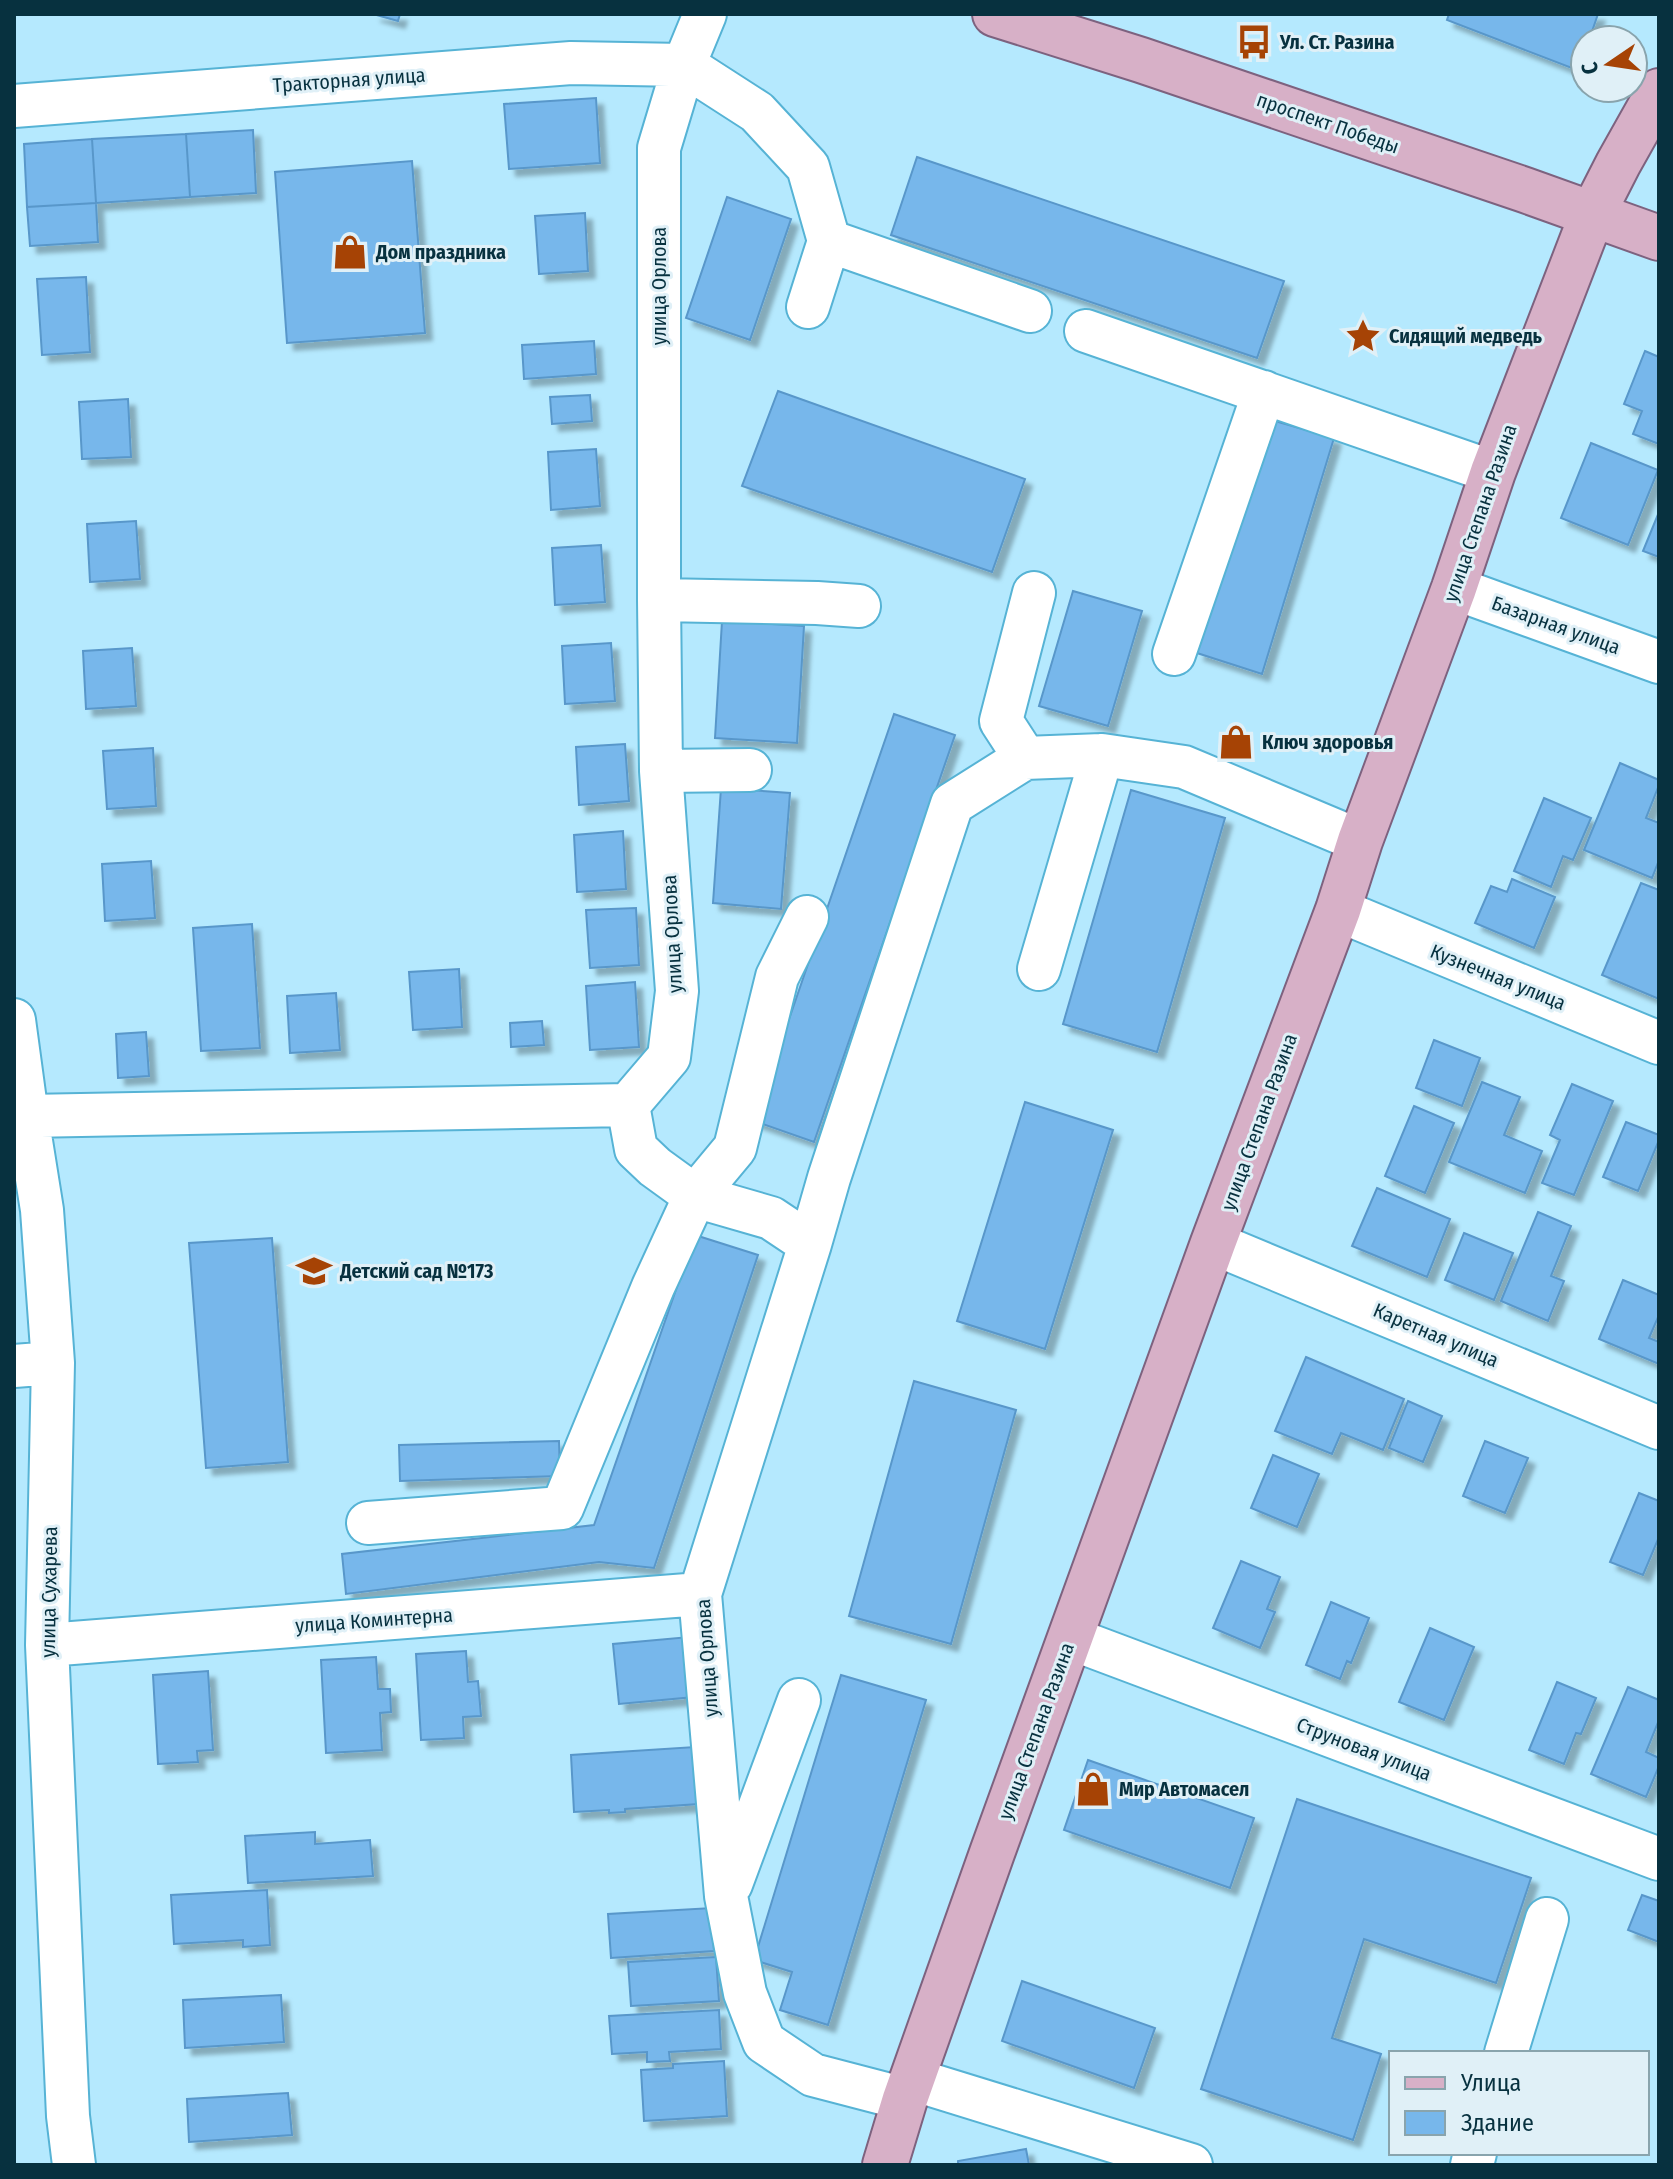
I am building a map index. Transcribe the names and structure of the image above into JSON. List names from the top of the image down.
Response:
{
  "streets": {
    "main road": ["проспект Победы", "улица Степана Разина"],
    "street": [
      "Тракторная улица",
      "улица Орлова",
      "Базарная улица",
      "Кузнечная улица",
      "Каретная улица",
      "улица Сухарева",
      "улица Коминтерна",
      "Струновая улица"
    ]
  },
  "crossings": [
    ["Тракторная улица", "улица Орлова"],
    ["проспект Победы", "улица Степана Разина"],
    ["улица Орлова", "улица Степана Разина"],
    ["улица Орлова", "улица Коминтерна"],
    ["улица Степана Разина", "Базарная улица"],
    ["улица Степана Разина", "Кузнечная улица"],
    ["улица Степана Разина", "Каретная улица"],
    ["улица Степана Разина", "Струновая улица"],
    ["улица Сухарева", "улица Коминтерна"]
  ],
  "places": {
    "bus stop": ["Ул. Ст. Разина"],
    "shop": ["Дом праздника", "Ключ здоровья", "Мир Автомасел"],
    "place": ["Сидящий медведь"],
    "school or university": ["Детский сад №173"]
  },
  "legend": ["Улица", "Здание"],
  "north": "left"
}
